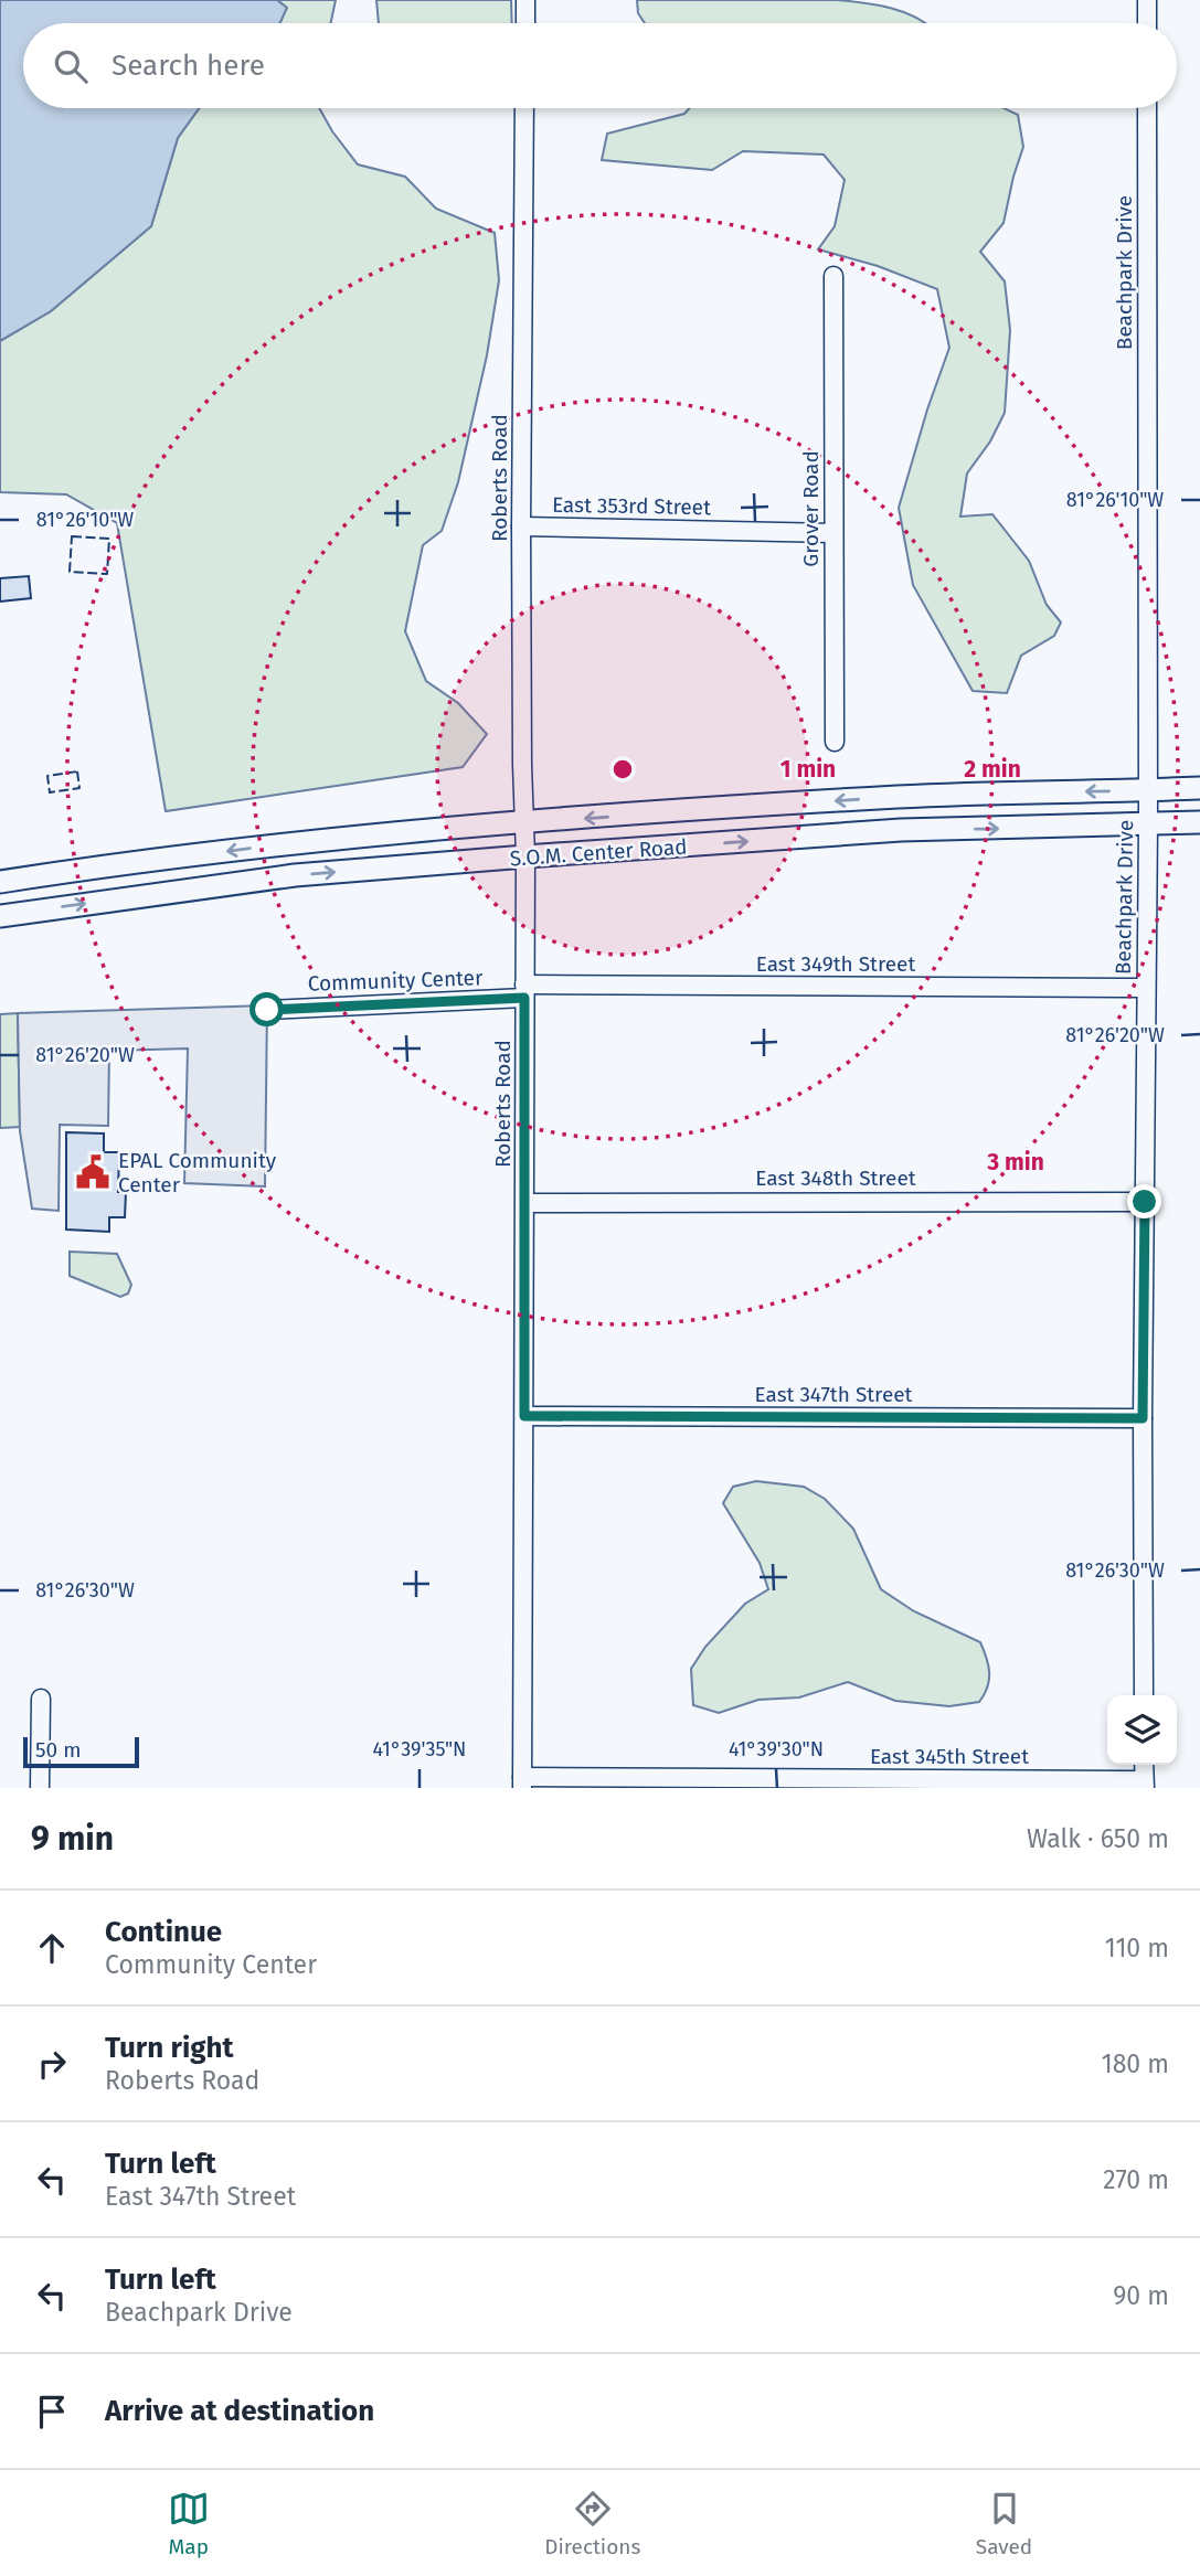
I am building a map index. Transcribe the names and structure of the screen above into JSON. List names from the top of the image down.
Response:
{
  "streets": {
    "main road": ["S.O.M. Center Road"],
    "street": [
      "Beachpark Drive",
      "Roberts Road",
      "East 353rd Street",
      "Grover Road",
      "East 349th Street",
      "Community Center",
      "East 348th Street",
      "East 347th Street",
      "East 345th Street"
    ]
  },
  "crossings": [
    ["Beachpark Drive", "S.O.M. Center Road"],
    ["Beachpark Drive", "East 349th Street"],
    ["Beachpark Drive", "East 348th Street"],
    ["Beachpark Drive", "East 347th Street"],
    ["Roberts Road", "East 353rd Street"],
    ["Roberts Road", "S.O.M. Center Road"],
    ["Roberts Road", "East 349th Street"],
    ["Roberts Road", "Community Center"],
    ["Roberts Road", "East 348th Street"],
    ["Roberts Road", "East 347th Street"],
    ["Roberts Road", "East 345th Street"],
    ["East 353rd Street", "Grover Road"],
    ["East 349th Street", "Community Center"]
  ],
  "places": {
    "public building": ["EPAL Community Center"]
  },
  "scale_bar": "50 m",
  "page": {
    "search": "Search here",
    "scale": "50 m",
    "heading": ["9 min", "Walk · 650 m"],
    "list": [
      ["Continue", "Community Center", "110 m"],
      ["Turn right", "Roberts Road", "180 m"],
      ["Turn left", "East 347th Street", "270 m"],
      ["Turn left", "Beachpark Drive", "90 m"],
      "Arrive at destination"
    ],
    "nav": ["Map", "Directions", "Saved"]
  },
  "coordinates": [
    "81°26'10\"W",
    "81°26'20\"W",
    "81°26'30\"W",
    "41°39'35\"N",
    "41°39'30\"N"
  ],
  "rings": ["1 min", "2 min", "3 min"]
}
